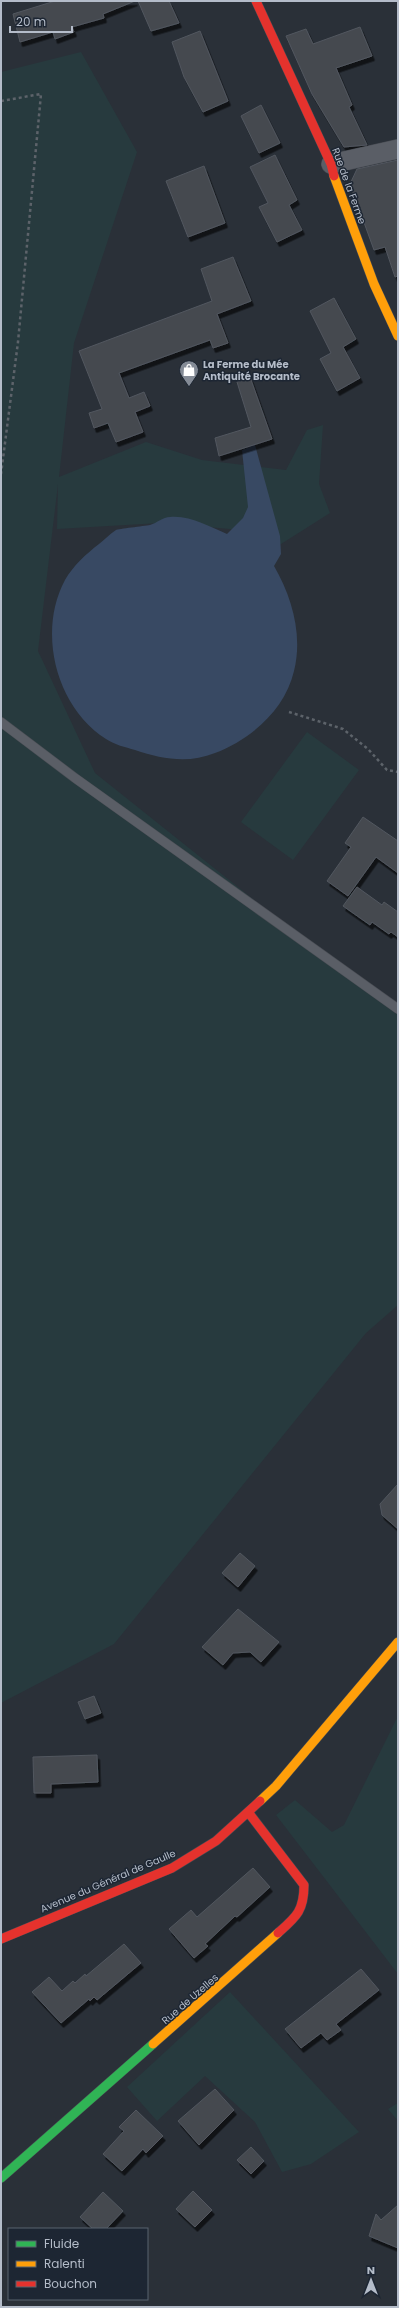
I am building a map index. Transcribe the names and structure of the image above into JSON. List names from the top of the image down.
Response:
{
  "streets": {
    "street": ["Rue de la Ferme", "Avenue du Général de Gaulle", "Rue de Uzelles"]
  },
  "crossings": [
    ["Avenue du Général de Gaulle", "Rue de Uzelles"]
  ],
  "places": {
    "shop": ["La Ferme du Mée Antiquité Brocante"]
  },
  "legend": ["Fluide", "Ralenti", "Bouchon"],
  "scale_bar": "20 m",
  "north": "top"
}
